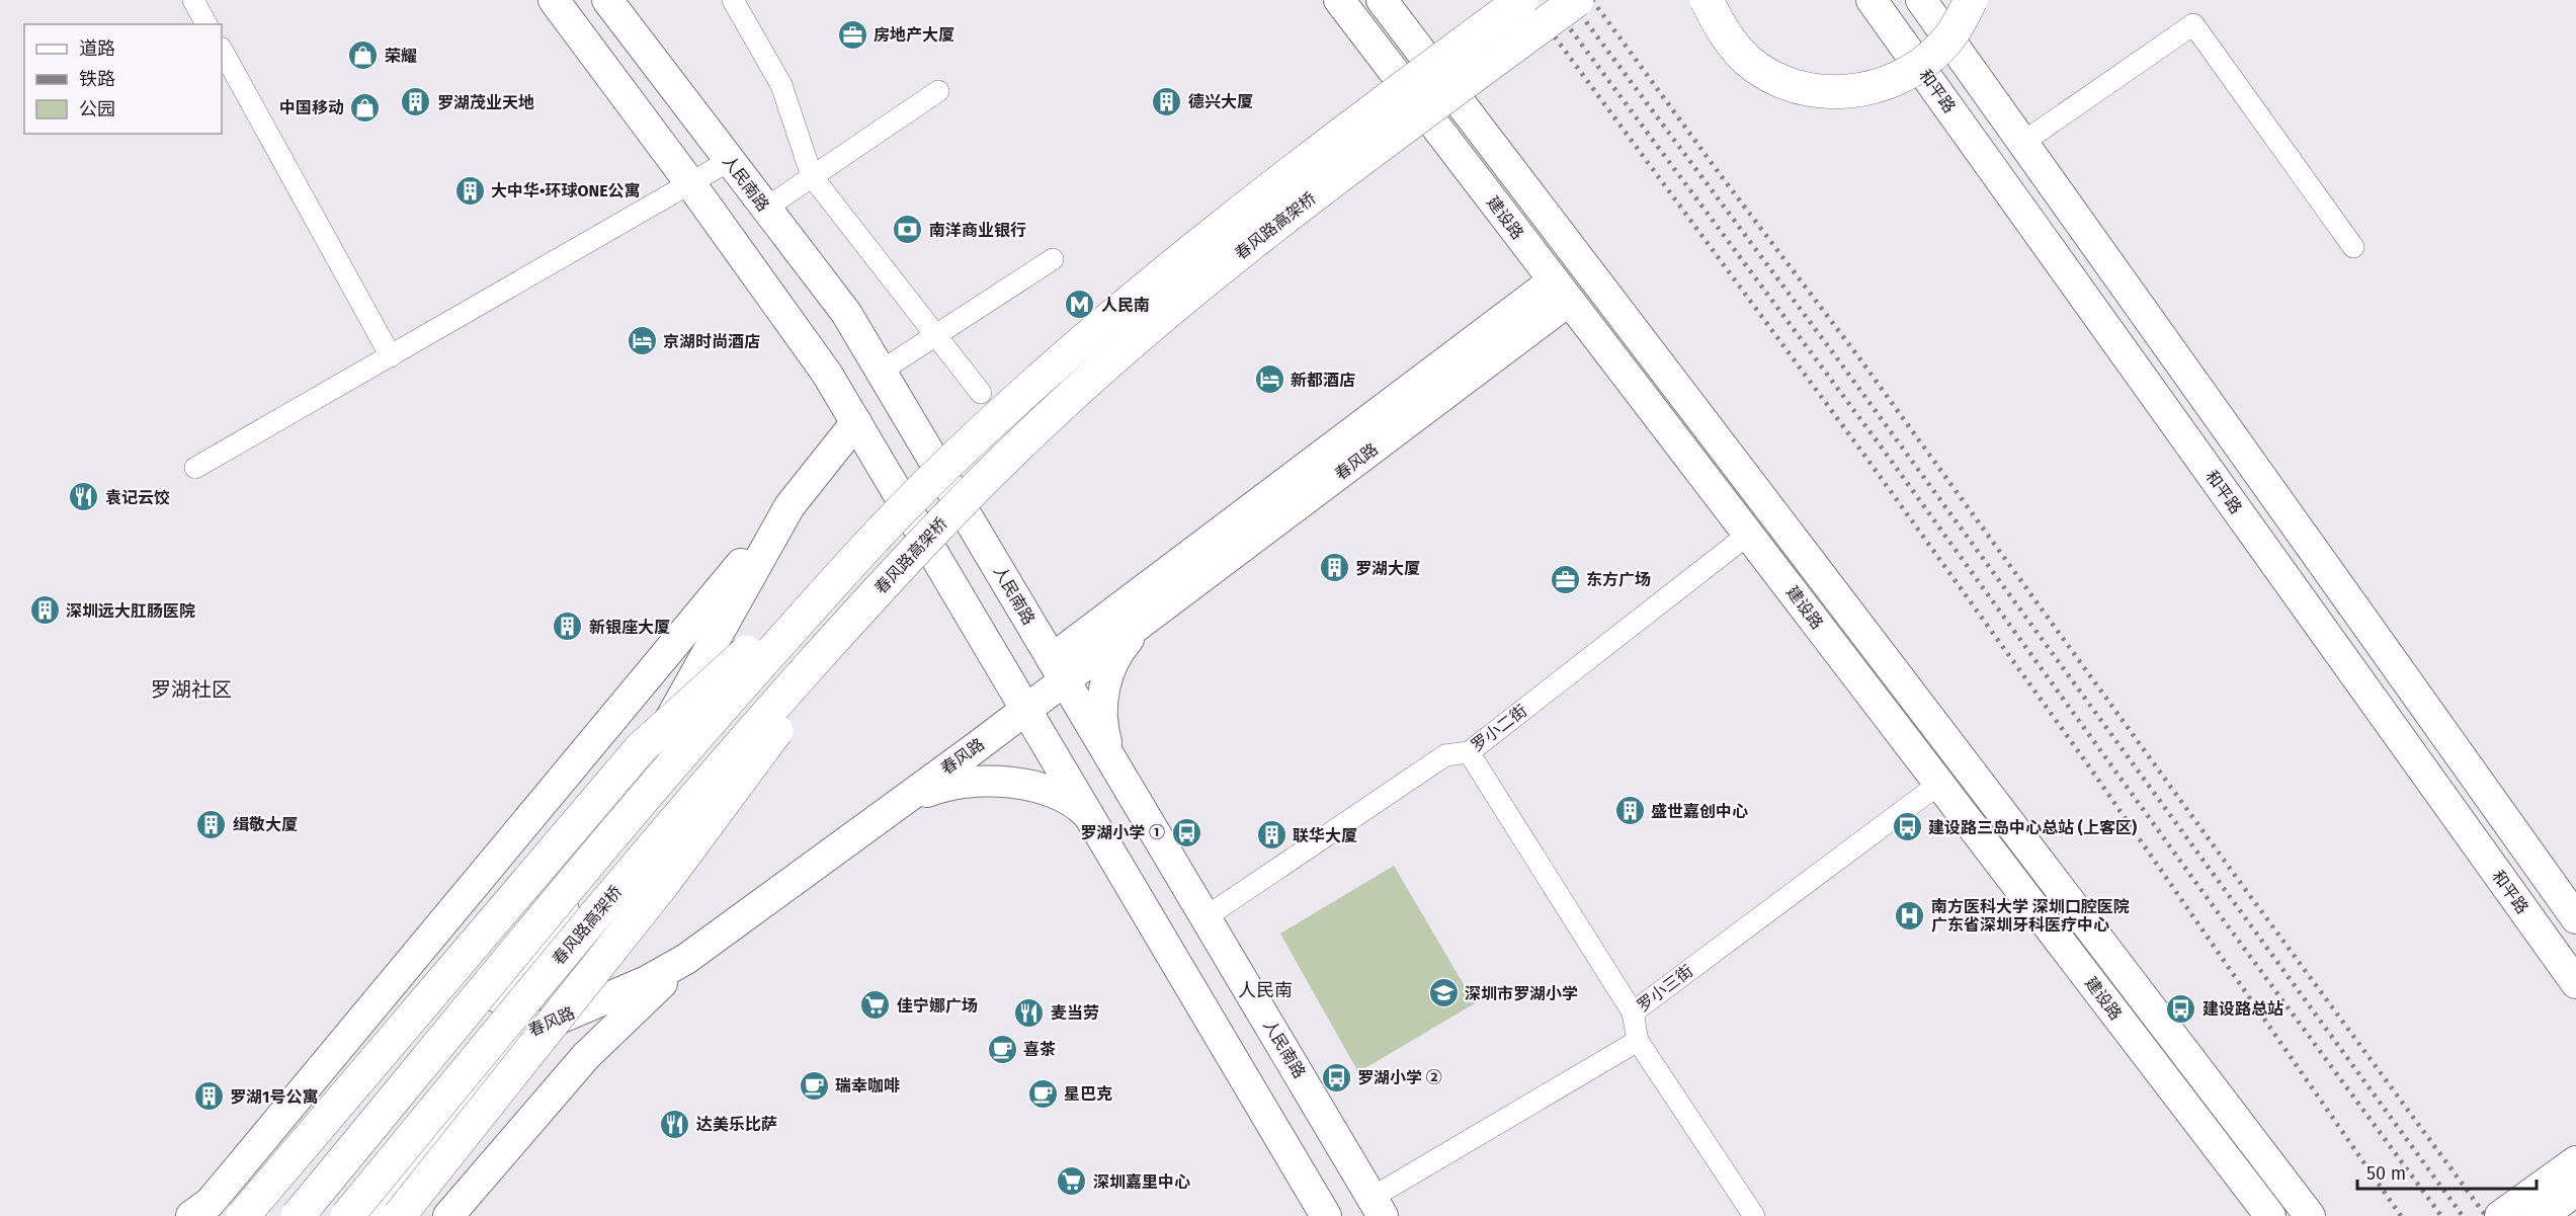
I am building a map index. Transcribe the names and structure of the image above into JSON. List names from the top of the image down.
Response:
{
  "streets": {
    "highway": ["春风路高架桥"],
    "main road": [
      "和平路",
      "人民南路",
      "建设路",
      "春风路"
    ],
    "street": ["罗小二街", "罗小三街"]
  },
  "crossings": [
    ["人民南路", "春风路"],
    ["人民南路", "罗小二街"],
    ["建设路", "春风路"],
    ["建设路", "罗小二街"],
    ["建设路", "罗小三街"]
  ],
  "districts": ["罗湖社区", "人民南"],
  "places": {
    "office": ["房地产大厦", "东方广场"],
    "shop": ["荣耀", "中国移动"],
    "building": [
      "德兴大厦",
      "罗湖茂业天地",
      "大中华•环球ONE公寓",
      "罗湖大厦",
      "深圳远大肛肠医院",
      "新银座大厦",
      "盛世嘉创中心",
      "缉敬大厦",
      "联华大厦",
      "罗湖1号公寓"
    ],
    "bank": ["南洋商业银行"],
    "metro station": ["人民南"],
    "hotel": ["京湖时尚酒店", "新都酒店"],
    "restaurant": ["袁记云饺", "麦当劳", "达美乐比萨"],
    "bus stop": [
      "建设路三岛中心总站 (上客区)",
      "罗湖小学 ①",
      "建设路总站",
      "罗湖小学 ②"
    ],
    "hospital": ["南方医科大学 深圳口腔医院 广东省深圳牙科医疗中心"],
    "school or university": ["深圳市罗湖小学"],
    "supermarket": ["佳宁娜广场", "深圳嘉里中心"],
    "cafe": ["喜茶", "瑞幸咖啡", "星巴克"]
  },
  "legend": ["道路", "铁路", "公园"],
  "scale_bar": "50 m"
}
